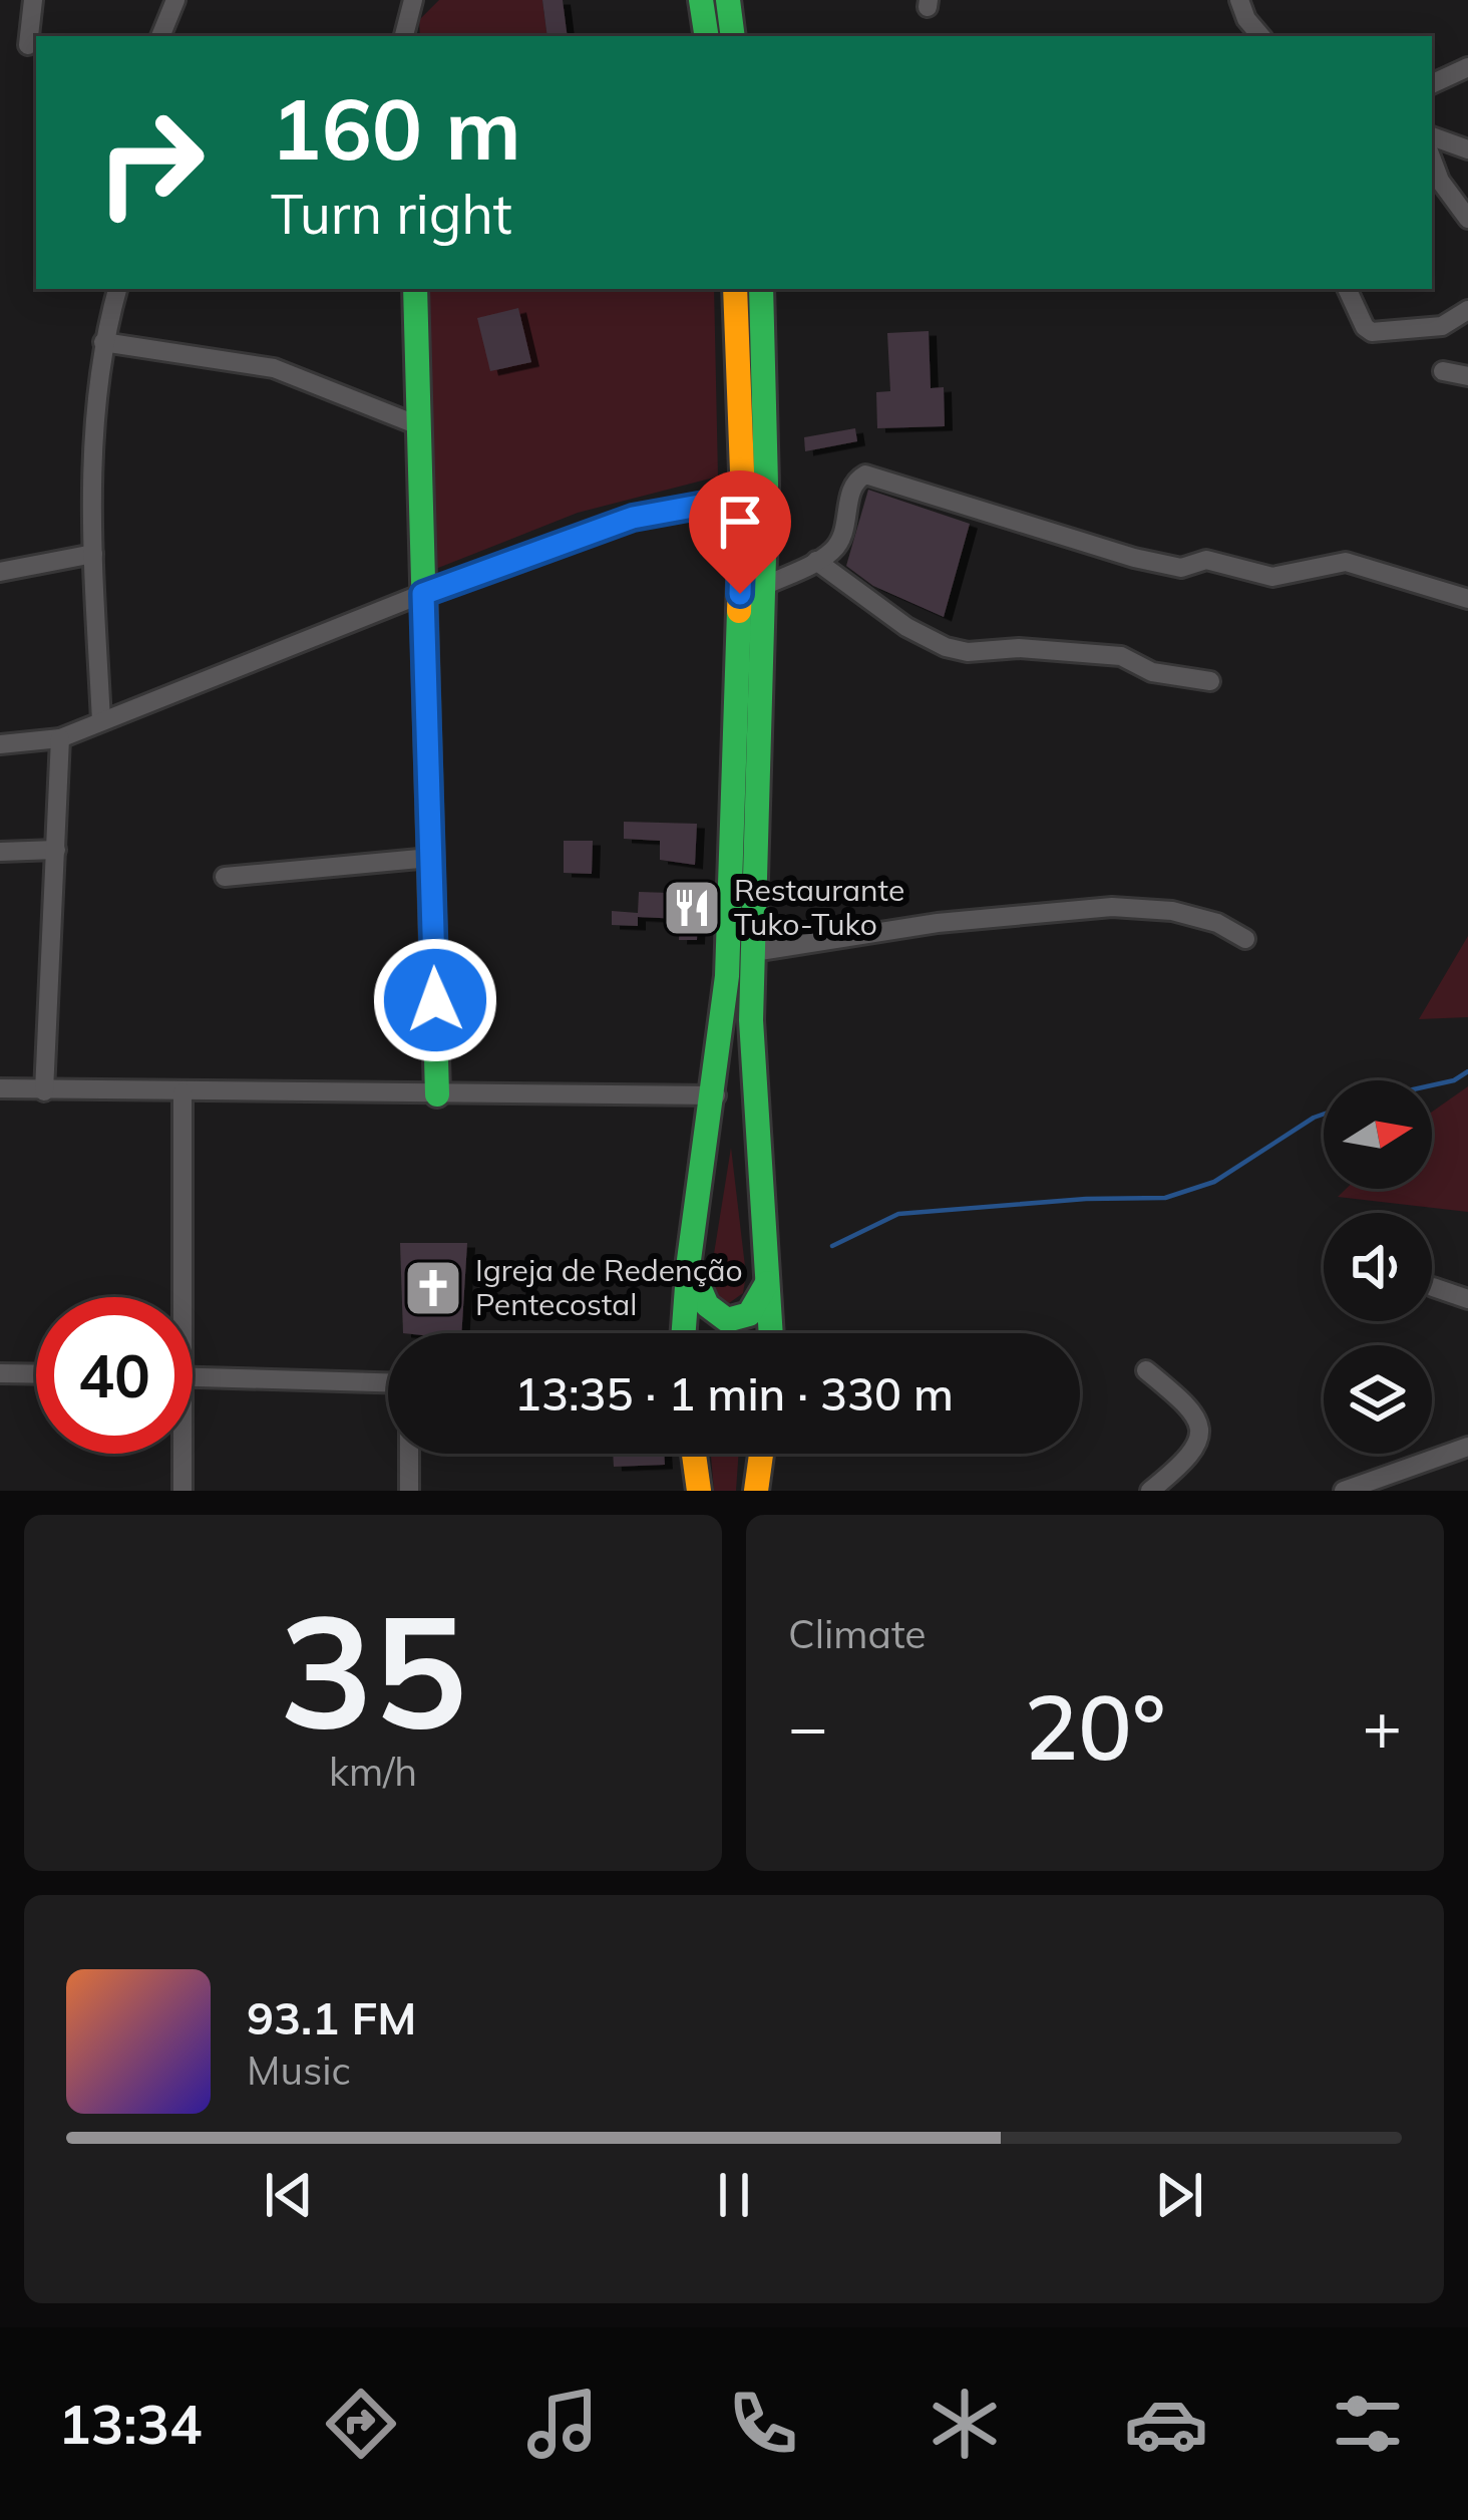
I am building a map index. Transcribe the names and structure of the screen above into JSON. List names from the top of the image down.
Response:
{
  "places": {
    "restaurant": ["Restaurante Tuko-Tuko"],
    "church": ["Igreja de Redenção Pentecostal"]
  },
  "north": "right",
  "page": {
    "turn": ["160 m", "Turn right"],
    "limit": "40",
    "trip": "13:35 · 1 min · 330 m",
    "tile": [
      ["35", "km/h"],
      "Climate"
    ],
    "heat": ["−", "20°", "+"],
    "song": ["93.1 FM", "Music"],
    "tabs": "13:34"
  }
}
